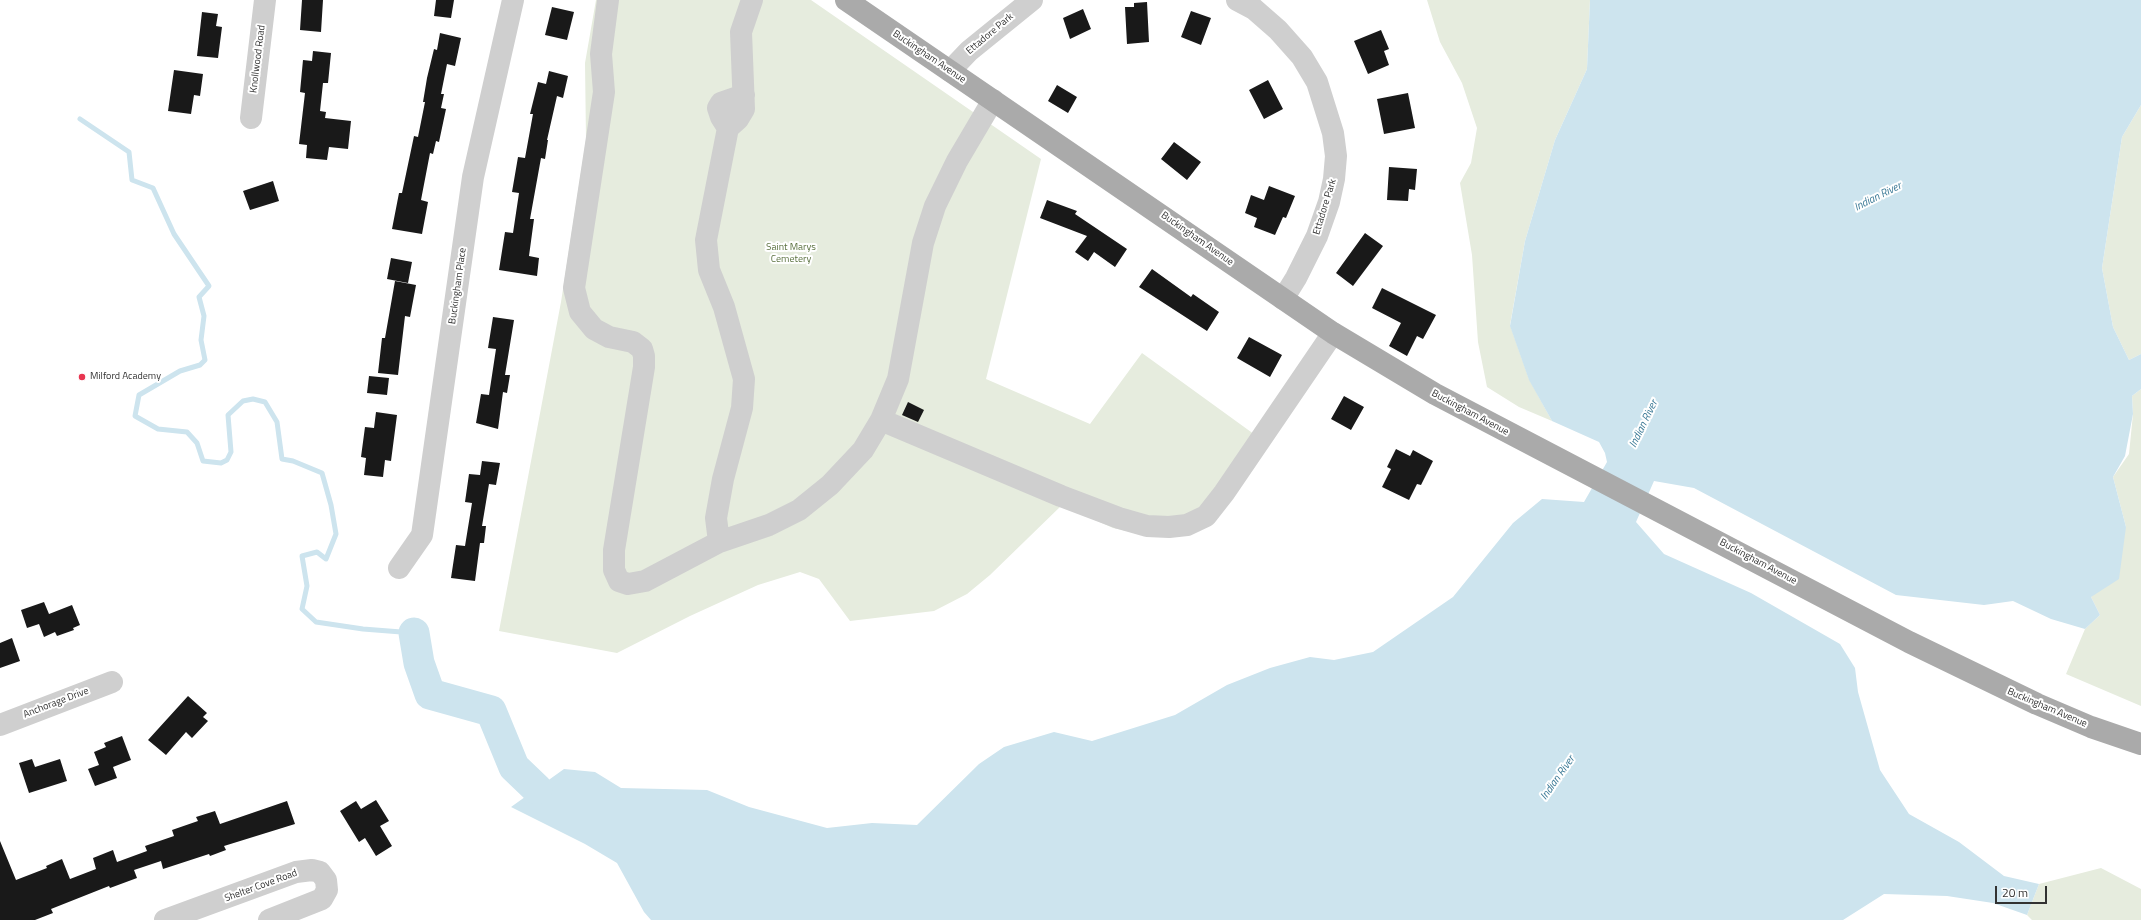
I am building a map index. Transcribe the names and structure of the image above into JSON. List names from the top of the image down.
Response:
{
  "streets": {
    "main road": ["Buckingham Avenue"],
    "street": [
      "Ettadore Park",
      "Knollwood Road",
      "Buckingham Place",
      "Anchorage Drive",
      "Shelter Cove Road"
    ]
  },
  "crossings": [
    ["Ettadore Park", "Buckingham Avenue"]
  ],
  "water": ["Indian River"],
  "parks": ["Saint Marys Cemetery"],
  "places": ["Milford Academy"],
  "scale_bar": "20 m"
}
